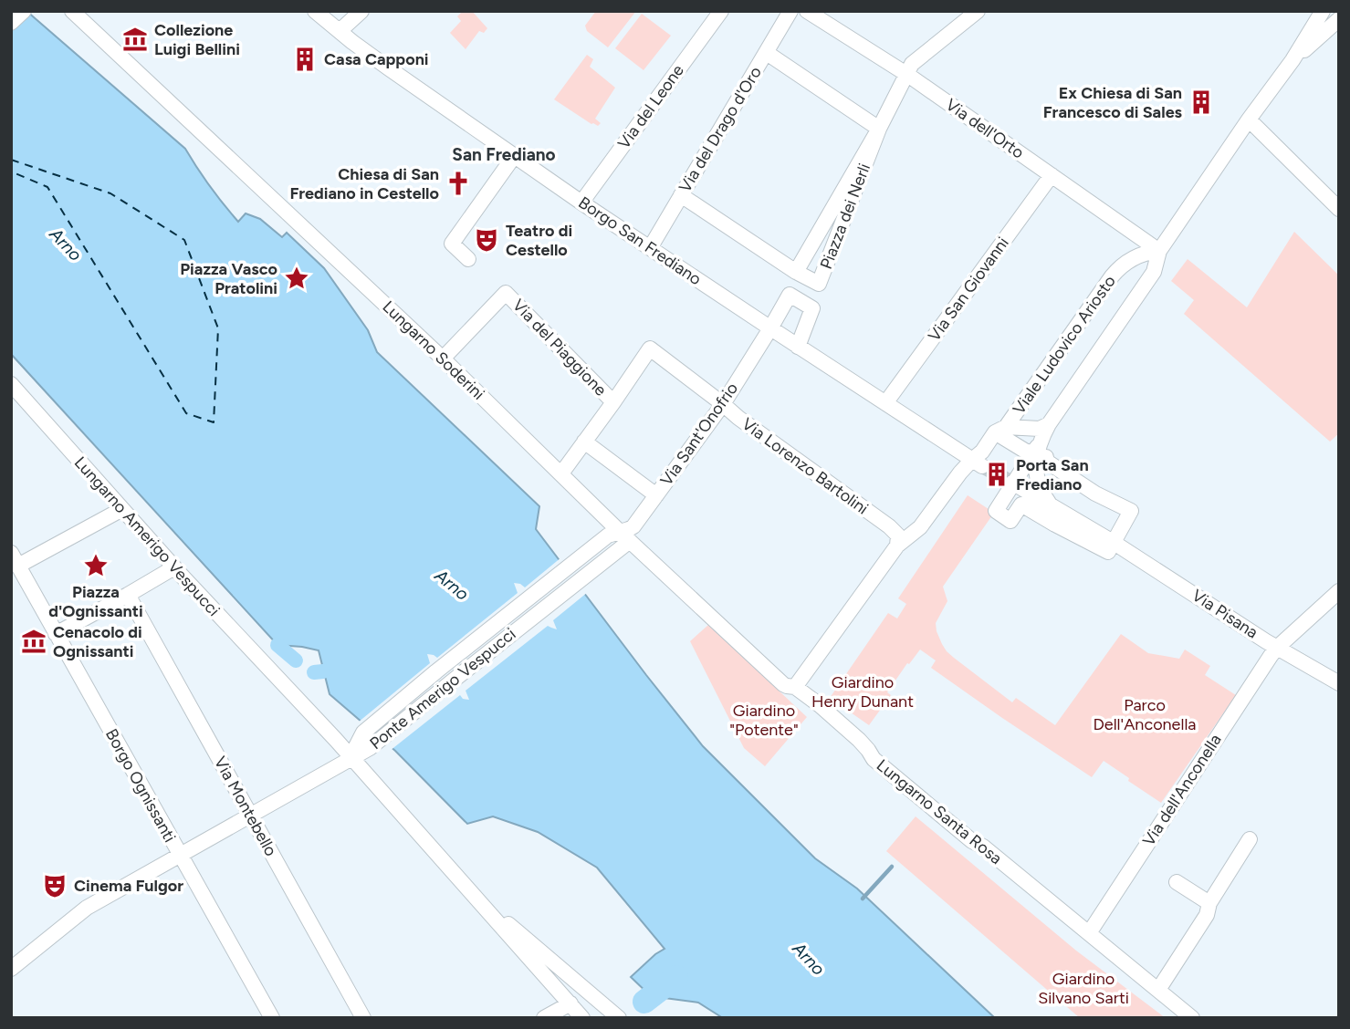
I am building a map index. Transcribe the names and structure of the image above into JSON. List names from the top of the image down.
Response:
{
  "streets": {
    "street": [
      "Via del Leone",
      "Via dell'Orto",
      "Via del Drago d'Oro",
      "Piazza dei Nerli",
      "Borgo San Frediano",
      "Via San Giovanni",
      "Viale Ludovico Ariosto",
      "Via del Piaggione",
      "Lungarno Soderini",
      "Via Sant'Onofrio",
      "Via Lorenzo Bartolini",
      "Lungarno Amerigo Vespucci",
      "Via Pisana",
      "Ponte Amerigo Vespucci",
      "Borgo Ognissanti",
      "Via dell'Anconella",
      "Via Montebello",
      "Lungarno Santa Rosa"
    ]
  },
  "crossings": [
    ["Via del Leone", "Borgo San Frediano"],
    ["Via dell'Orto", "Piazza dei Nerli"],
    ["Via dell'Orto", "Via San Giovanni"],
    ["Via dell'Orto", "Viale Ludovico Ariosto"],
    ["Via del Drago d'Oro", "Borgo San Frediano"],
    ["Piazza dei Nerli", "Borgo San Frediano"],
    ["Piazza dei Nerli", "Via Sant'Onofrio"],
    ["Borgo San Frediano", "Via San Giovanni"],
    ["Borgo San Frediano", "Viale Ludovico Ariosto"],
    ["Borgo San Frediano", "Via Sant'Onofrio"],
    ["Viale Ludovico Ariosto", "Lungarno Soderini"],
    ["Viale Ludovico Ariosto", "Via Lorenzo Bartolini"],
    ["Viale Ludovico Ariosto", "Lungarno Santa Rosa"],
    ["Via del Piaggione", "Lungarno Soderini"],
    ["Via del Piaggione", "Via Lorenzo Bartolini"],
    ["Lungarno Soderini", "Via Sant'Onofrio"],
    ["Lungarno Soderini", "Ponte Amerigo Vespucci"],
    ["Lungarno Soderini", "Lungarno Santa Rosa"],
    ["Via Sant'Onofrio", "Via Lorenzo Bartolini"],
    ["Via Sant'Onofrio", "Ponte Amerigo Vespucci"],
    ["Lungarno Amerigo Vespucci", "Ponte Amerigo Vespucci"],
    ["Via Pisana", "Via dell'Anconella"],
    ["Via dell'Anconella", "Lungarno Santa Rosa"]
  ],
  "districts": ["San Frediano"],
  "water": ["Arno"],
  "parks": [
    "Giardino Henry Dunant",
    "Parco Dell'Anconella",
    "Giardino \"Potente\"",
    "Giardino Silvano Sarti"
  ],
  "places": {
    "museum": ["Collezione Luigi Bellini", "Cenacolo di Ognissanti"],
    "building": ["Casa Capponi", "Ex Chiesa di San Francesco di Sales", "Porta San Frediano"],
    "church": ["Chiesa di San Frediano in Cestello"],
    "theatre": ["Teatro di Cestello", "Cinema Fulgor"],
    "place": ["Piazza Vasco Pratolini", "Piazza d'Ognissanti"]
  }
}
